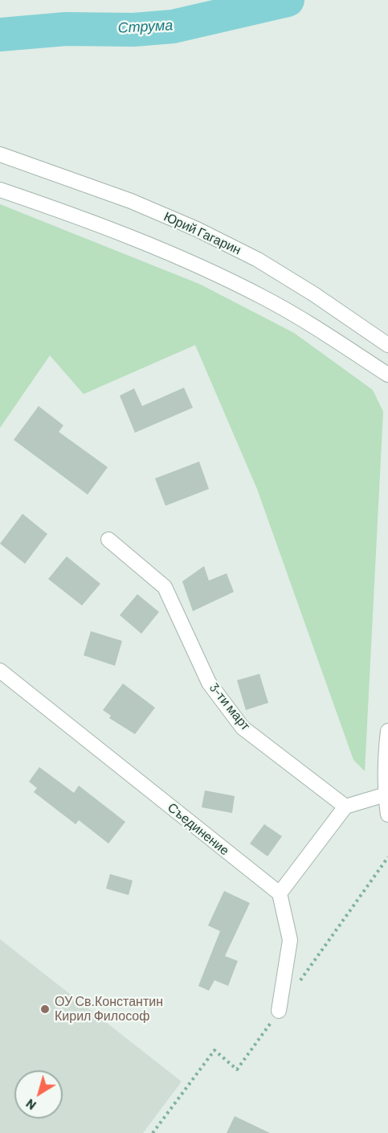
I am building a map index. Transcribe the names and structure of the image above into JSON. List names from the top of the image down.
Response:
{
  "streets": {
    "street": ["Юрий Гагарин", "3-ти март", "Съединение"]
  },
  "water": ["Струма"],
  "places": ["ОУ Св.Константин Кирил Философ"],
  "north": "bottom left"
}
